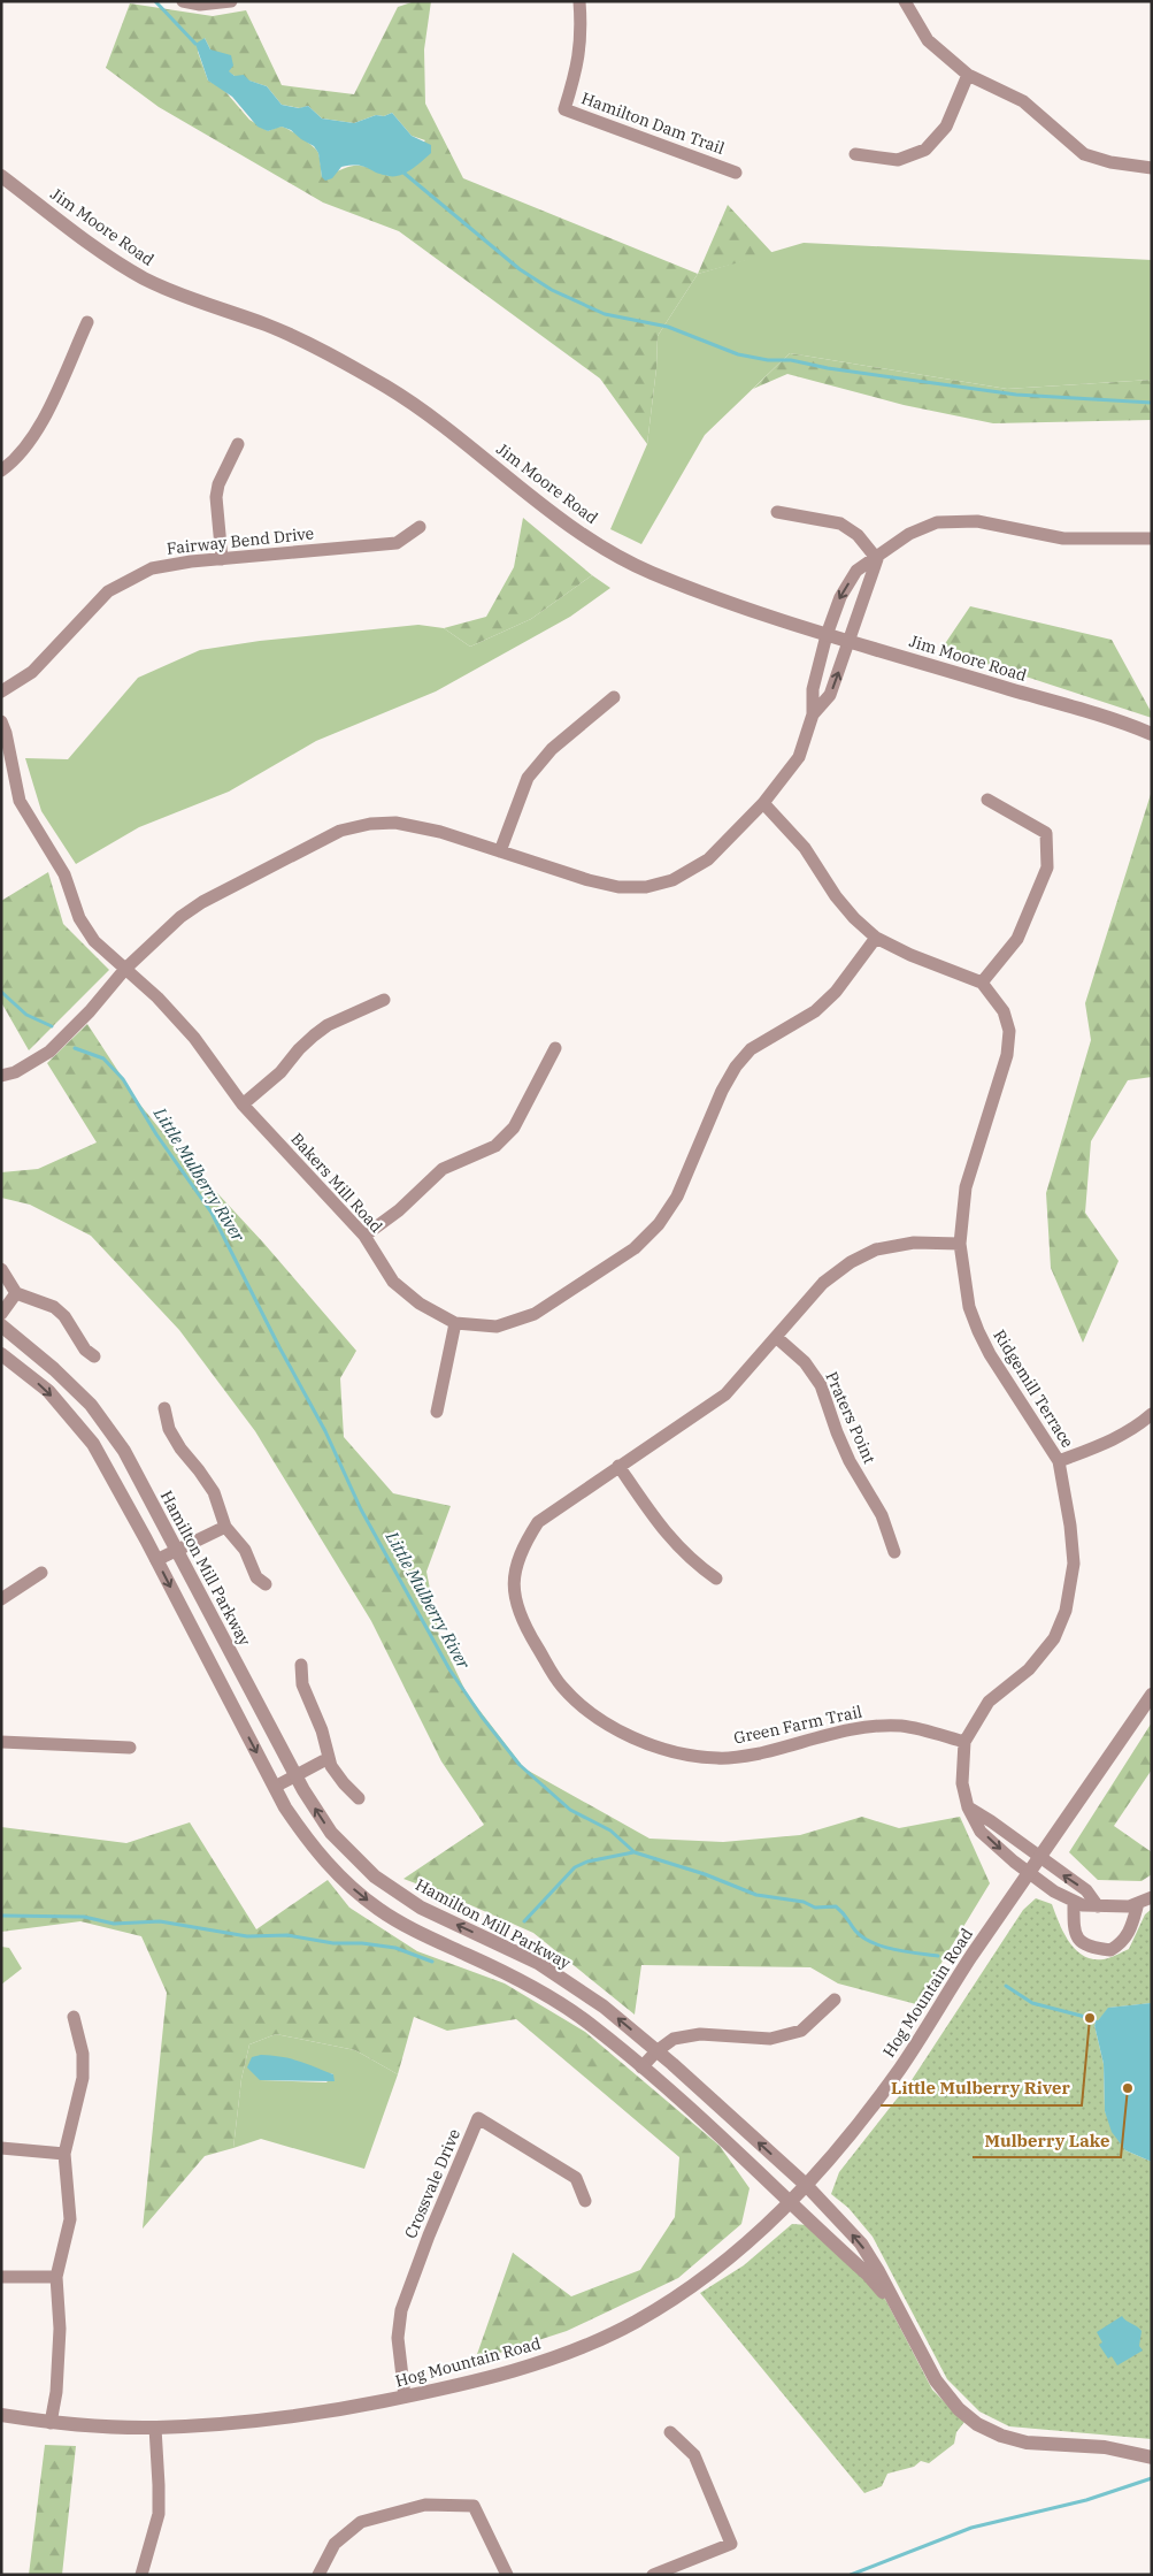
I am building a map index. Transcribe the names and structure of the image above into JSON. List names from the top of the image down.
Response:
{
  "streets": {
    "street": [
      "Hamilton Dam Trail",
      "Jim Moore Road",
      "Fairway Bend Drive",
      "Bakers Mill Road",
      "Ridgemill Terrace",
      "Praters Point",
      "Hamilton Mill Parkway",
      "Green Farm Trail",
      "Hog Mountain Road",
      "Crossvale Drive"
    ]
  },
  "crossings": [
    ["Ridgemill Terrace", "Green Farm Trail"],
    ["Ridgemill Terrace", "Hog Mountain Road"],
    ["Hamilton Mill Parkway", "Hog Mountain Road"],
    ["Hog Mountain Road", "Crossvale Drive"]
  ],
  "water": ["Little Mulberry River"],
  "places": ["Little Mulberry River", "Mulberry Lake"]
}
